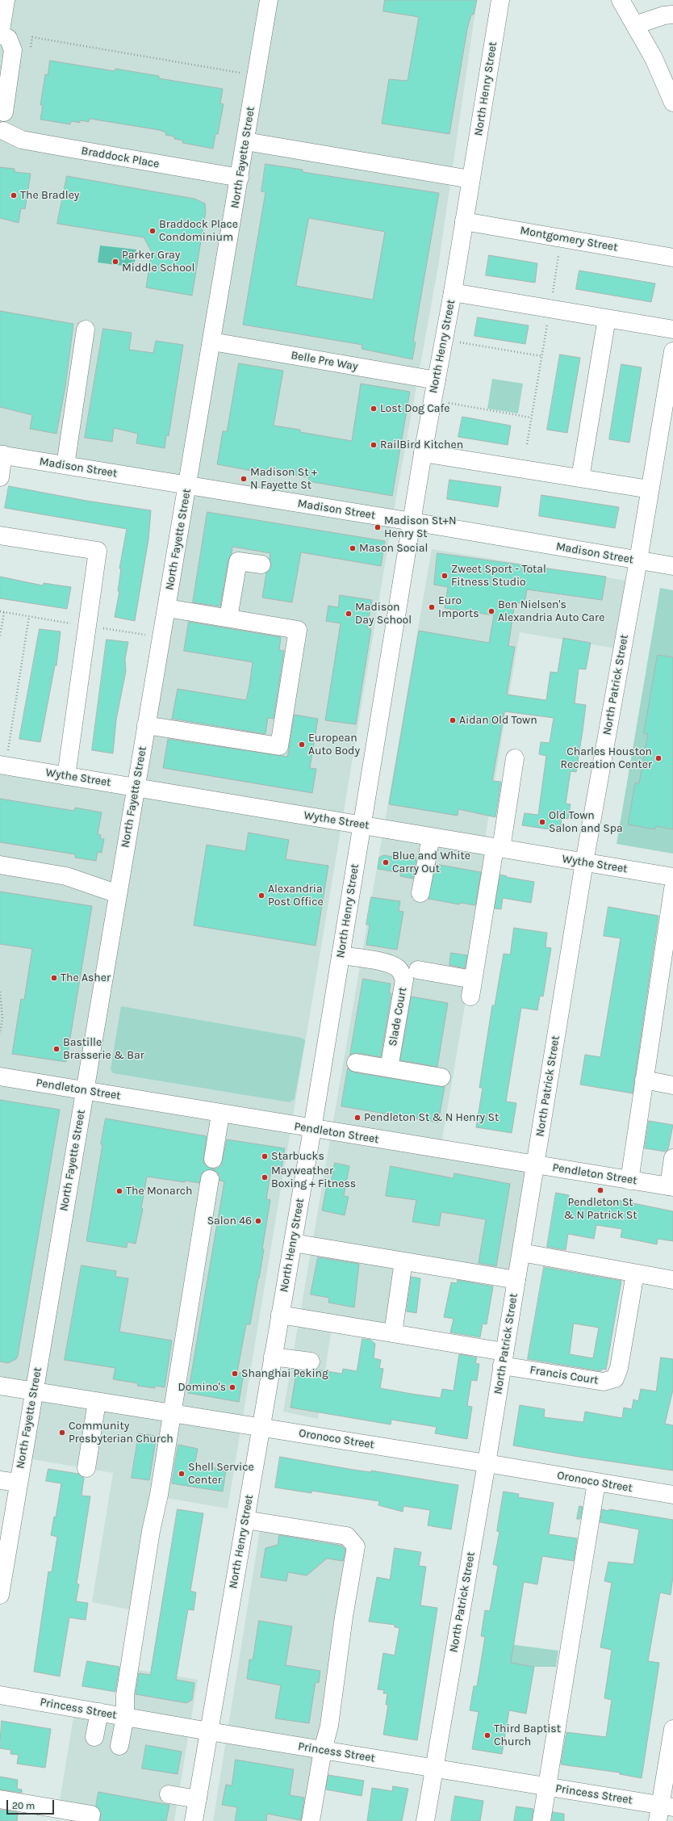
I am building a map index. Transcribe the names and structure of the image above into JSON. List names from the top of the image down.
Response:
{
  "streets": {
    "main road": [
      "North Henry Street",
      "Braddock Place",
      "North Fayette Street",
      "Montgomery Street",
      "Belle Pre Way",
      "Madison Street",
      "North Patrick Street",
      "Wythe Street",
      "Slade Court",
      "Pendleton Street",
      "Francis Court",
      "Oronoco Street",
      "Princess Street"
    ]
  },
  "crossings": [
    ["North Henry Street", "Montgomery Street"],
    ["North Henry Street", "Belle Pre Way"],
    ["North Henry Street", "Madison Street"],
    ["North Henry Street", "Wythe Street"],
    ["North Henry Street", "Slade Court"],
    ["North Henry Street", "Pendleton Street"],
    ["North Henry Street", "Oronoco Street"],
    ["North Henry Street", "Princess Street"],
    ["Braddock Place", "North Fayette Street"],
    ["North Fayette Street", "Belle Pre Way"],
    ["North Fayette Street", "Madison Street"],
    ["North Fayette Street", "Wythe Street"],
    ["North Fayette Street", "Pendleton Street"],
    ["North Fayette Street", "Oronoco Street"],
    ["Madison Street", "North Patrick Street"],
    ["North Patrick Street", "Wythe Street"],
    ["North Patrick Street", "Pendleton Street"],
    ["North Patrick Street", "Francis Court"],
    ["North Patrick Street", "Oronoco Street"],
    ["North Patrick Street", "Princess Street"]
  ],
  "places": [
    "The Bradley",
    "Braddock Place Condominium",
    "Parker Gray Middle School",
    "Lost Dog Cafe",
    "RailBird Kitchen",
    "Madison St + N Fayette St",
    "Madison St+N Henry St",
    "Mason Social",
    "Zweet Sport - Total Fitness Studio",
    "Euro Imports",
    "Ben Nielsen's Alexandria Auto Care",
    "Madison Day School",
    "Aidan Old Town",
    "European Auto Body",
    "Charles Houston Recreation Center",
    "Old Town Salon and Spa",
    "Blue and White Carry Out",
    "Alexandria Post Office",
    "The Asher",
    "Bastille Brasserie & Bar",
    "Pendleton St & N Henry St",
    "Starbucks",
    "Mayweather Boxing + Fitness",
    "Pendleton St & N Patrick St",
    "The Monarch",
    "Salon 46",
    "Shanghai Peking",
    "Domino's",
    "Community Presbyterian Church",
    "Shell Service Center",
    "Third Baptist Church"
  ],
  "scale_bar": "20 m"
}
